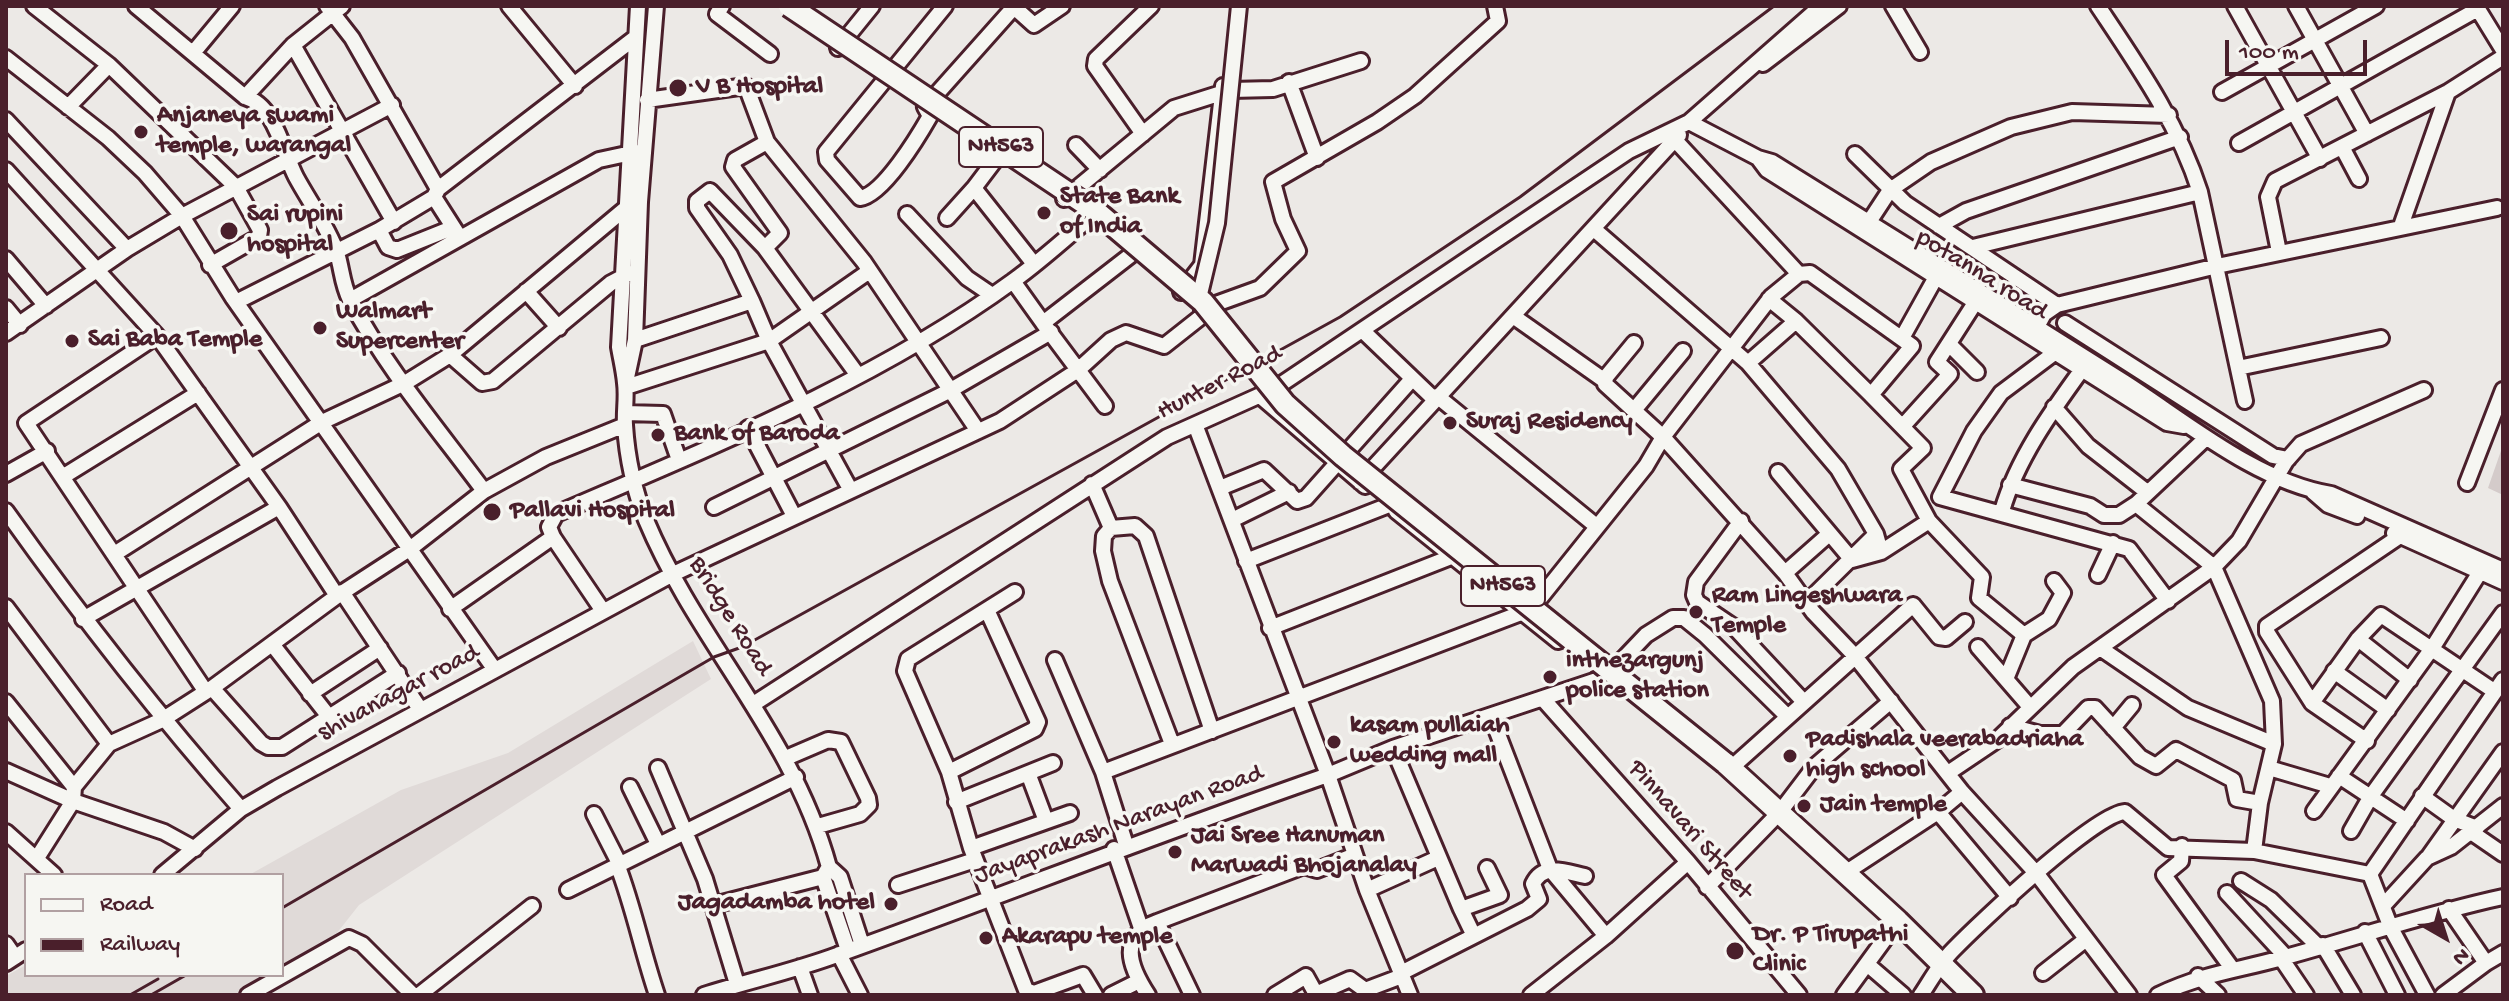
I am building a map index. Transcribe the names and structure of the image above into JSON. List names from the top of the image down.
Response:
{
  "streets": {
    "highway": ["NH563"],
    "street": [
      "potanna road",
      "Hunter Road",
      "Bridge Road",
      "shivanagar road",
      "Jayaprakash Narayan Road",
      "Pinnavari Street"
    ]
  },
  "crossings": [
    ["NH563", "shivanagar road"],
    ["potanna road", "Hunter Road"],
    ["Hunter Road", "Bridge Road"],
    ["Bridge Road", "shivanagar road"],
    ["Bridge Road", "Jayaprakash Narayan Road"],
    ["Jayaprakash Narayan Road", "Pinnavari Street"]
  ],
  "places": [
    "V B Hospital",
    "Anjaneya swami temple, warangal",
    "State Bank of India",
    "Sai rupini hospital",
    "Walmart Supercenter",
    "Sai Baba Temple",
    "Suraj Residency",
    "Bank of Baroda",
    "Pallavi Hospital",
    "Ram Lingeshwara Temple",
    "inthezargunj police station",
    "kasam pullaiah wedding mall",
    "Padishala veerabadriaha high school",
    "Jain temple",
    "Jai Sree Hanuman Marwadi Bhojanalay",
    "Jagadamba hotel",
    "Akarapu temple",
    "Dr. P Tirupathi Clinic"
  ],
  "legend": ["Road", "Railway"],
  "scale_bar": "100 m",
  "north": "bottom right"
}
